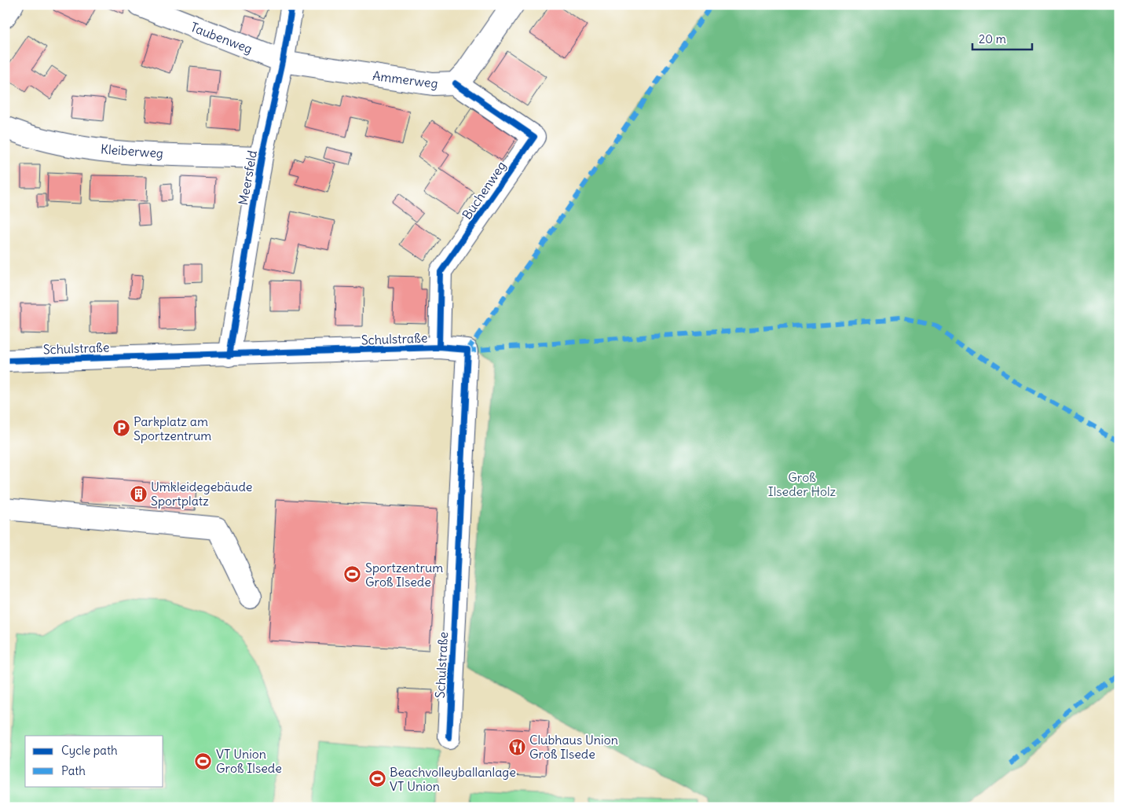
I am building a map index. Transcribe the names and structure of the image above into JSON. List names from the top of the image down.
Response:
{
  "streets": {
    "street": [
      "Taubenweg",
      "Ammerweg",
      "Kleiberweg",
      "Meersfeld",
      "Buchenweg",
      "Schulstraße"
    ]
  },
  "crossings": [
    ["Taubenweg", "Ammerweg"],
    ["Taubenweg", "Meersfeld"],
    ["Ammerweg", "Meersfeld"],
    ["Ammerweg", "Buchenweg"],
    ["Kleiberweg", "Meersfeld"],
    ["Meersfeld", "Schulstraße"],
    ["Buchenweg", "Schulstraße"]
  ],
  "parks": ["Groß Ilseder Holz"],
  "places": {
    "parking": ["Parkplatz am Sportzentrum"],
    "building": ["Umkleidegebäude Sportplatz"],
    "sports": ["Sportzentrum Groß Ilsede", "VT Union Groß Ilsede", "Beachvolleyballanlage VT Union"],
    "restaurant": ["Clubhaus Union Groß Ilsede"]
  },
  "legend": ["Cycle path", "Path"],
  "scale_bar": "20 m"
}
